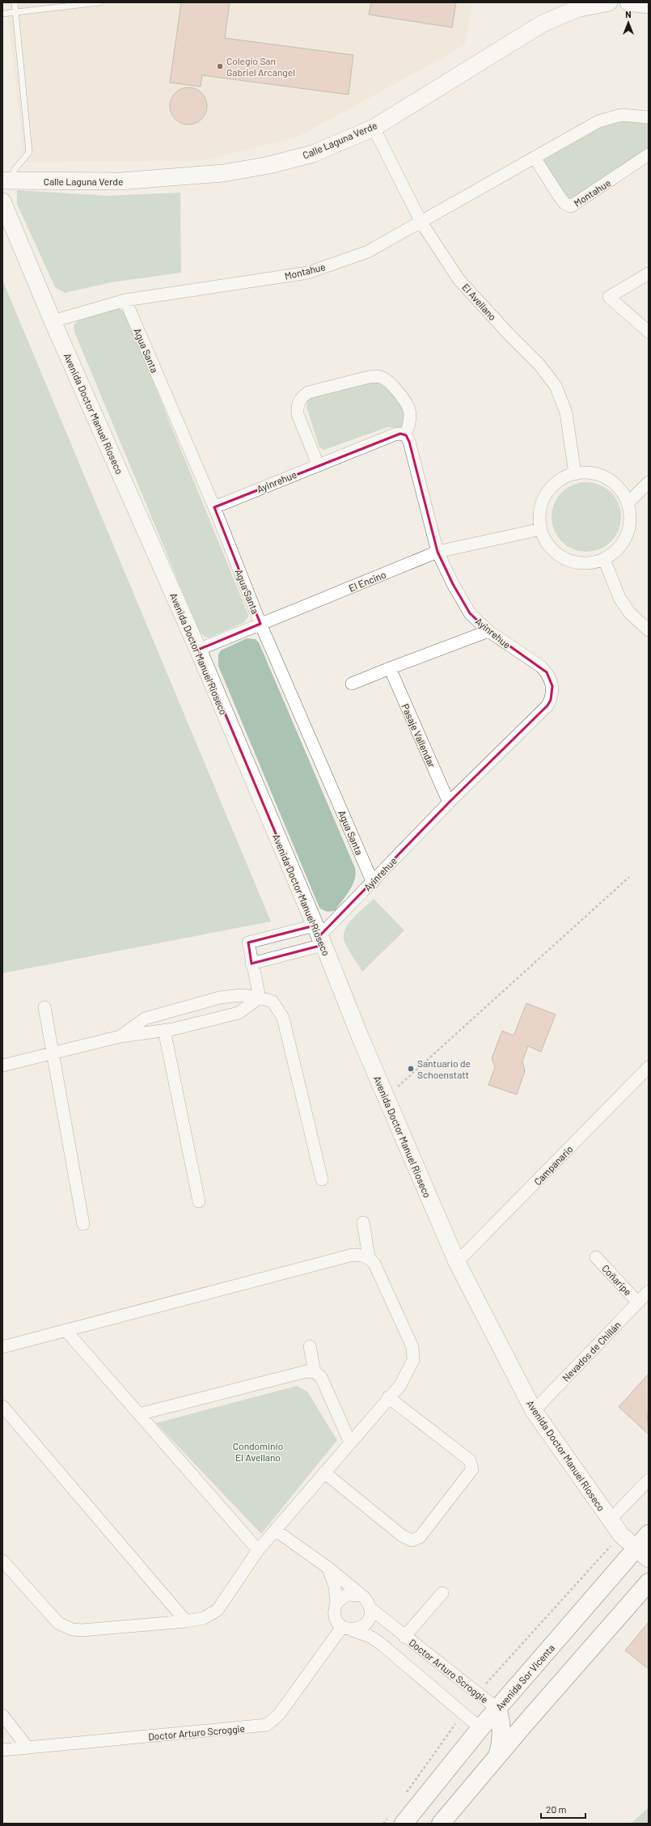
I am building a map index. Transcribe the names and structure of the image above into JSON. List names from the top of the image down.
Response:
{
  "streets": {
    "main road": ["Avenida Sor Vicenta"],
    "street": [
      "Calle Laguna Verde",
      "Montahue",
      "El Avellano",
      "Agua Santa",
      "Avenida Doctor Manuel Rioseco",
      "Ayinrehue",
      "El Encino",
      "Pasaje Vallendar",
      "Campanario",
      "Coñaripe",
      "Nevados de Chillán",
      "Doctor Arturo Scroggie"
    ]
  },
  "crossings": [
    ["Calle Laguna Verde", "El Avellano"],
    ["Montahue", "El Avellano"],
    ["Montahue", "Agua Santa"],
    ["Montahue", "Avenida Doctor Manuel Rioseco"],
    ["El Avellano", "El Encino"],
    ["Agua Santa", "Ayinrehue"],
    ["Agua Santa", "El Encino"],
    ["Avenida Doctor Manuel Rioseco", "Ayinrehue"],
    ["Avenida Doctor Manuel Rioseco", "El Encino"],
    ["Avenida Doctor Manuel Rioseco", "Campanario"],
    ["Avenida Doctor Manuel Rioseco", "Nevados de Chillán"],
    ["Avenida Doctor Manuel Rioseco", "Avenida Sor Vicenta"],
    ["Ayinrehue", "El Encino"],
    ["Ayinrehue", "Pasaje Vallendar"],
    ["Coñaripe", "Nevados de Chillán"],
    ["Doctor Arturo Scroggie", "Avenida Sor Vicenta"]
  ],
  "parks": ["Condominio El Avellano"],
  "places": ["Colegio San Gabriel Arcángel", "Santuario de Schoenstatt"],
  "scale_bar": "20 m",
  "north": "top"
}
